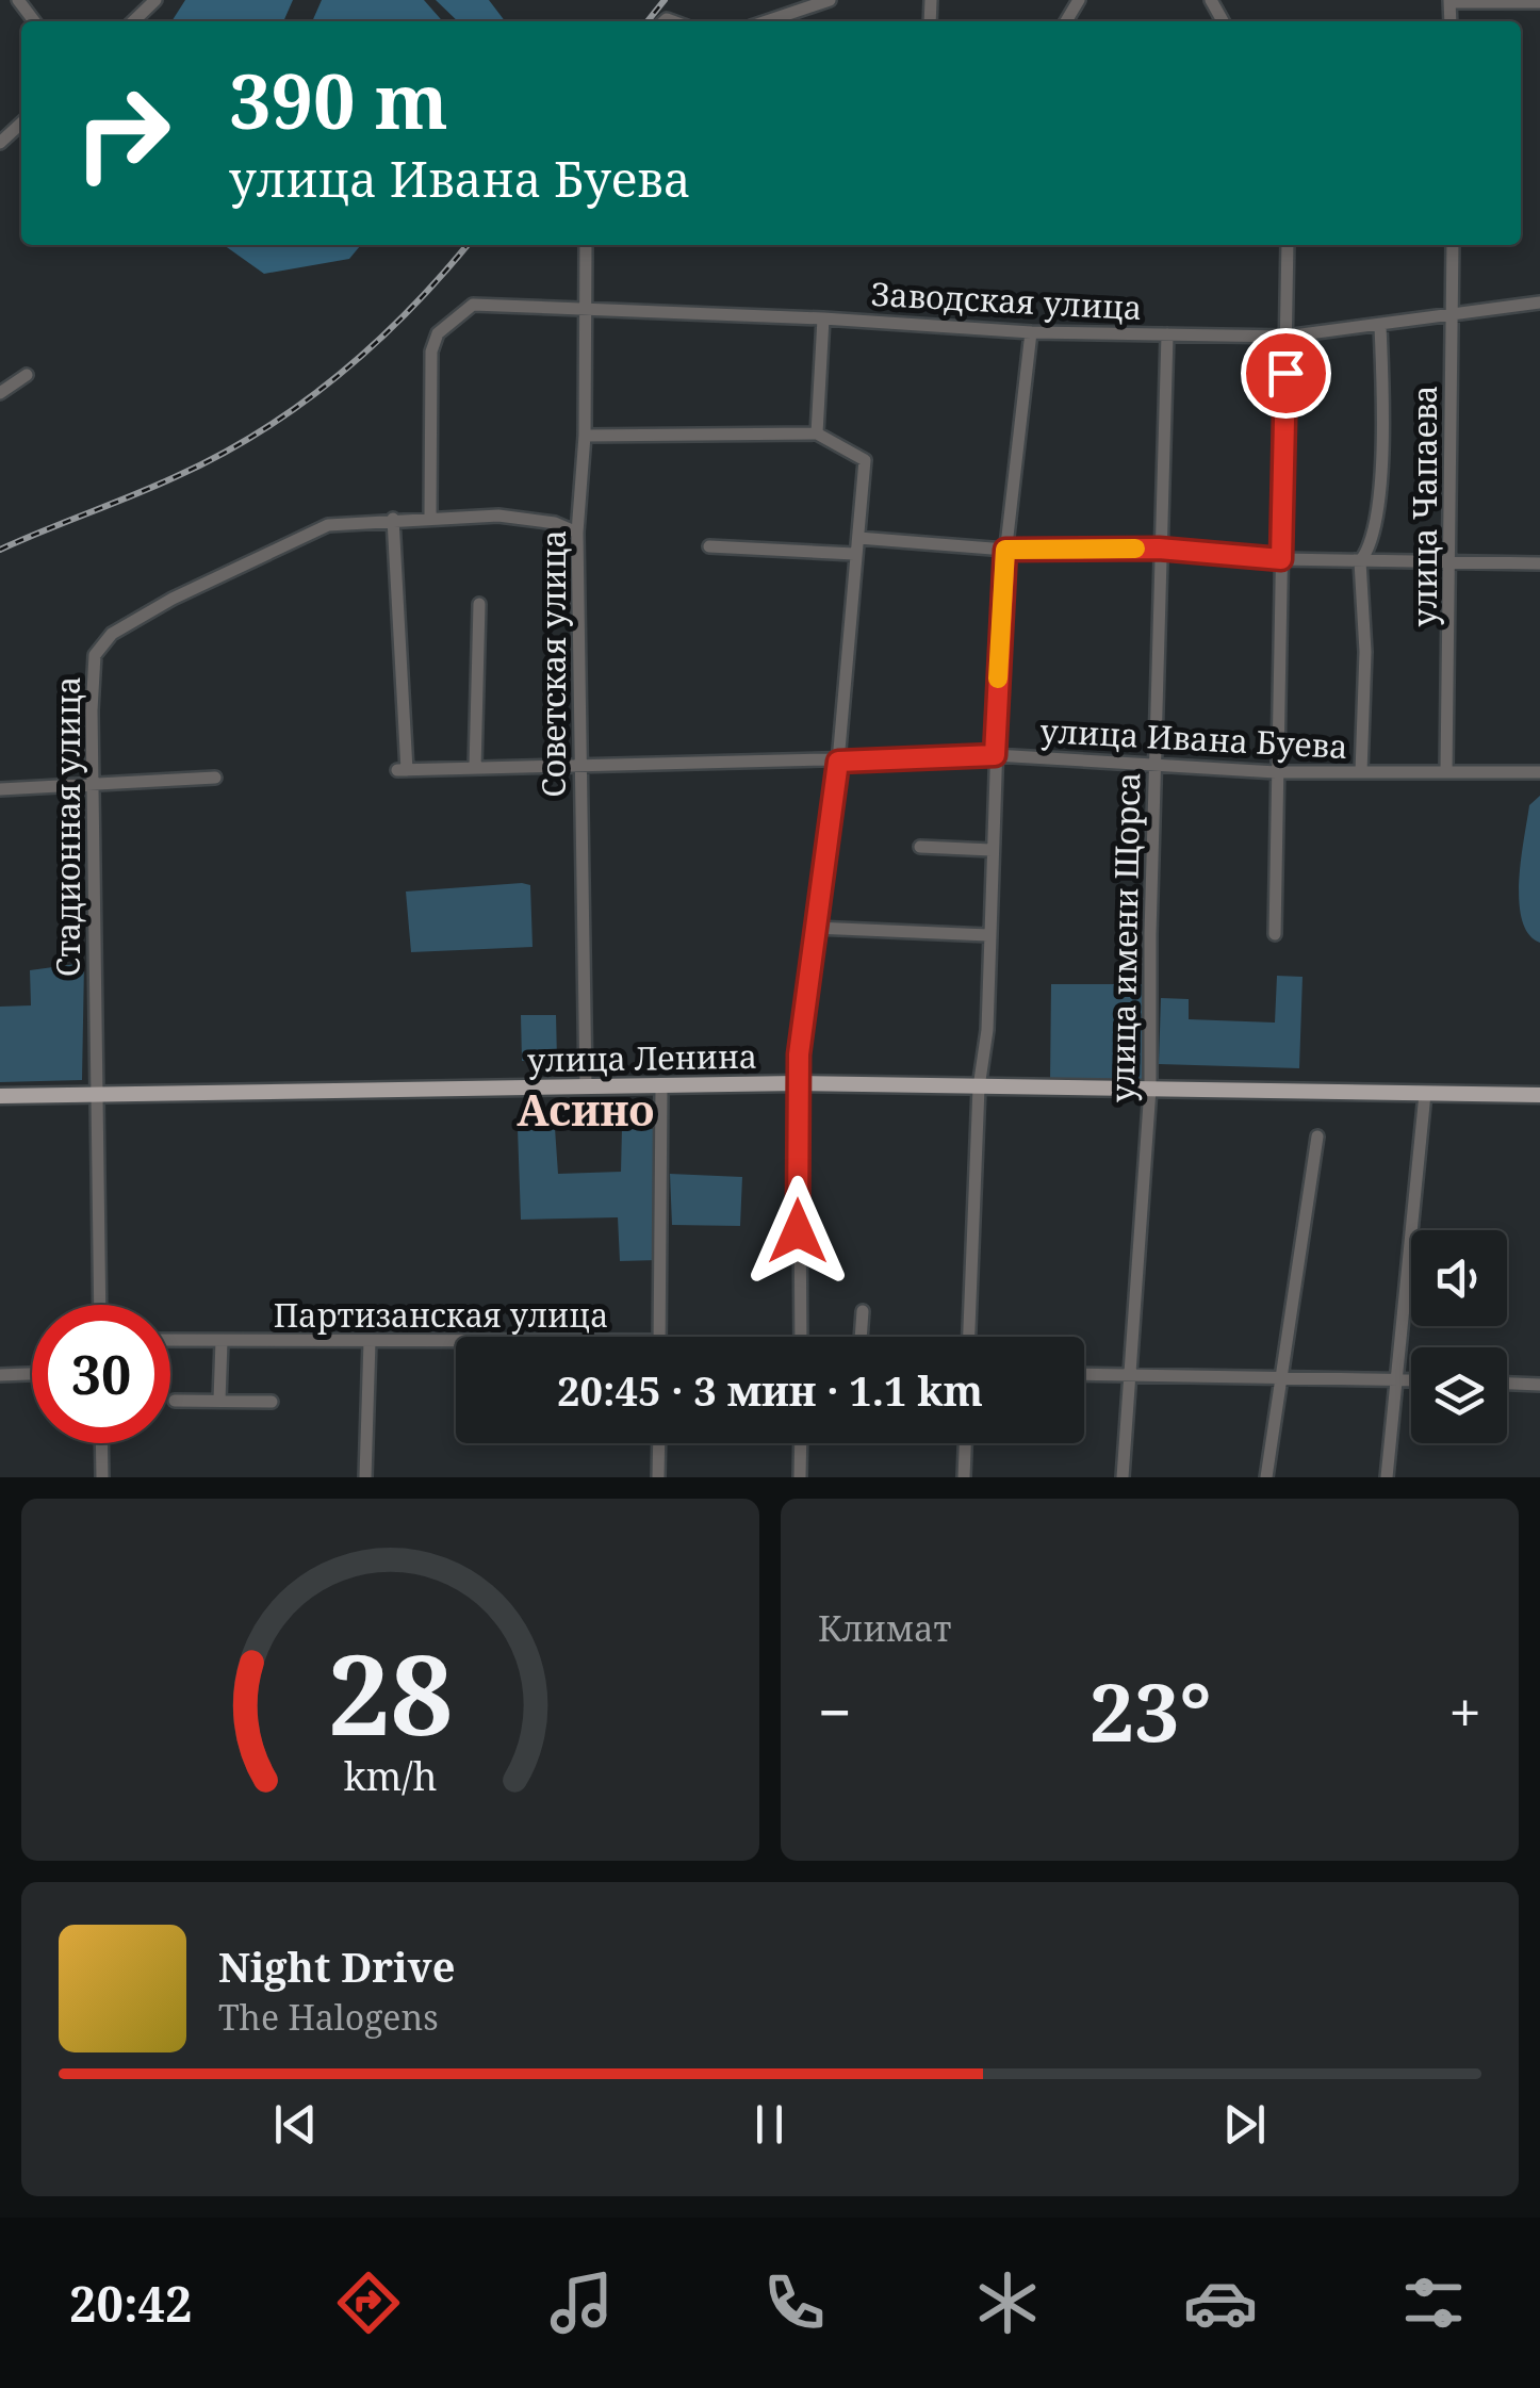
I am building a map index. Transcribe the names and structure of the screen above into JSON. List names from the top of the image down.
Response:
{
  "streets": {
    "main road": ["улица Ленина"],
    "street": [
      "Заводская улица",
      "улица Чапаева",
      "Советская улица",
      "улица Ивана Буева",
      "Стадионная улица",
      "улица имени Щорса",
      "Партизанская улица"
    ]
  },
  "crossings": [
    ["Заводская улица", "улица Чапаева"],
    ["Заводская улица", "Советская улица"],
    ["Заводская улица", "Стадионная улица"],
    ["Заводская улица", "улица имени Щорса"],
    ["улица Чапаева", "улица Ивана Буева"],
    ["Советская улица", "улица Ивана Буева"],
    ["Советская улица", "Стадионная улица"],
    ["Советская улица", "улица Ленина"],
    ["улица Ивана Буева", "Стадионная улица"],
    ["улица Ивана Буева", "улица имени Щорса"],
    ["Стадионная улица", "улица Ленина"],
    ["улица имени Щорса", "улица Ленина"]
  ],
  "districts": ["Асино"],
  "page": {
    "turn": ["390 m", "улица Ивана Буева"],
    "limit": "30",
    "trip": "20:45 · 3 мин · 1.1 km",
    "tile": "Климат",
    "heat": ["−", "23°", "+"],
    "song": ["Night Drive", "The Halogens"],
    "tabs": "20:42",
    "gauge": ["28", "km/h"]
  }
}
